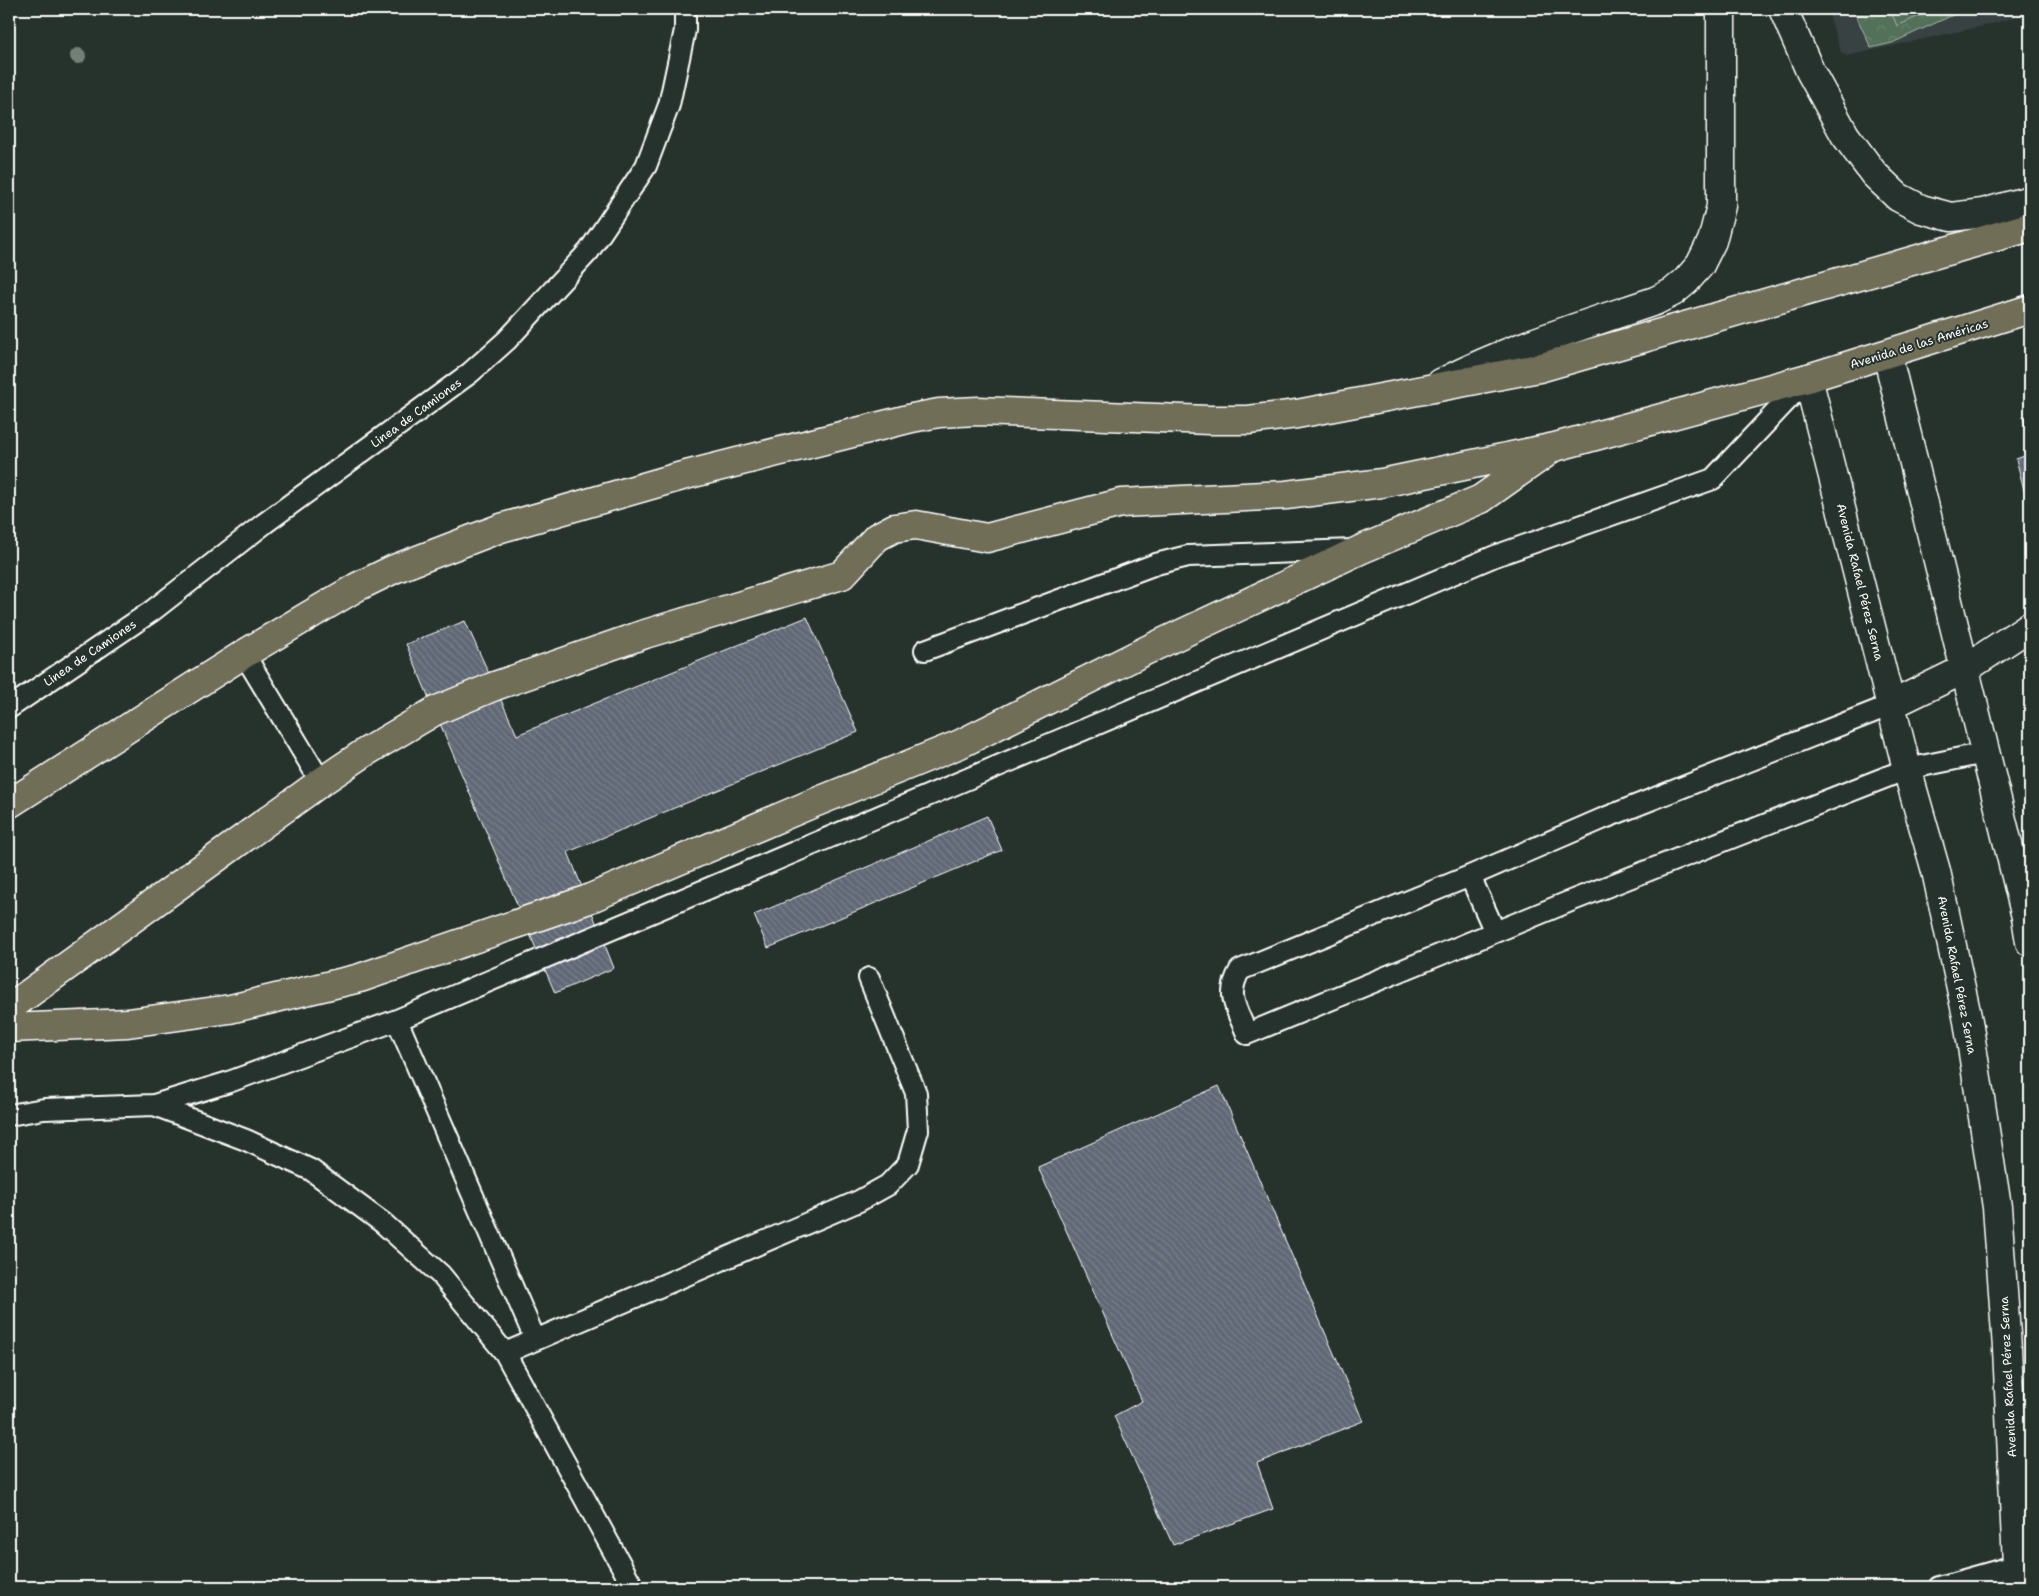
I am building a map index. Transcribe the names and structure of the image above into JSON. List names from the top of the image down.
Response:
{
  "streets": {
    "highway": ["Avenida de las Américas"],
    "main road": ["Avenida Rafael Pérez Serna"],
    "lane": ["Linea de Camiones"]
  },
  "crossings": [
    ["Avenida de las Américas", "Avenida Rafael Pérez Serna"]
  ]
}
